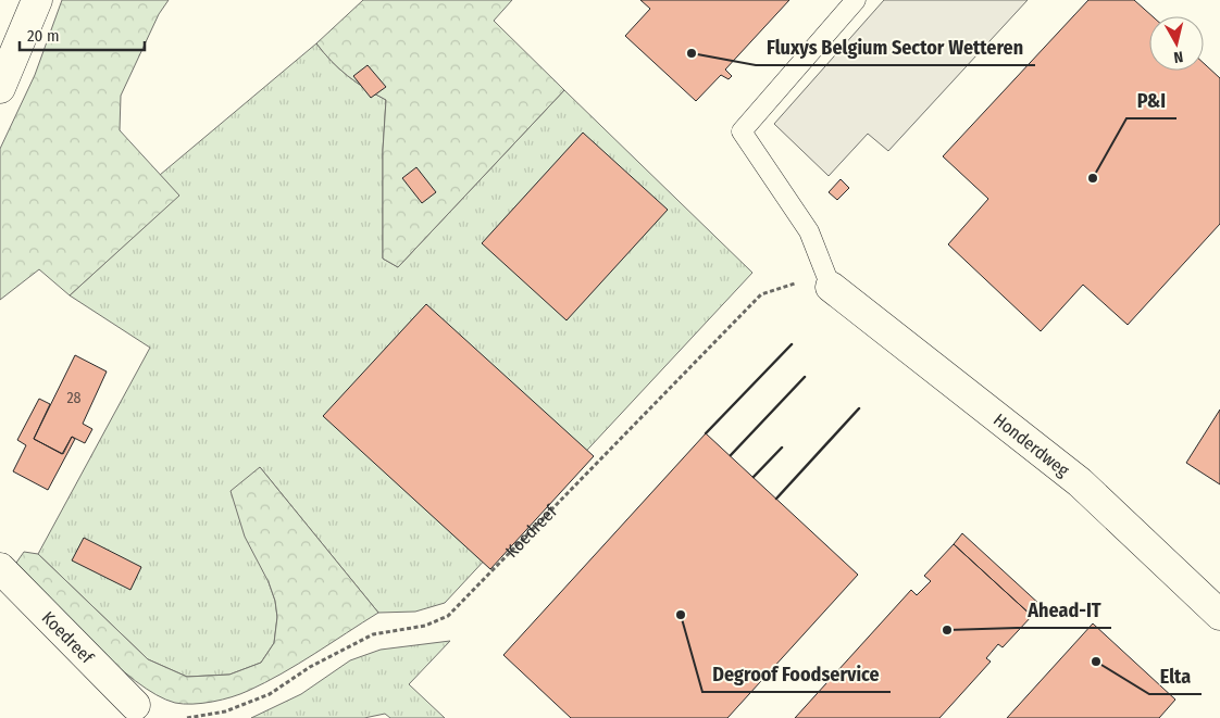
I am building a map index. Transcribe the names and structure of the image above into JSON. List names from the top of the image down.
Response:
{
  "streets": {
    "street": ["Honderdweg", "Koedreef"]
  },
  "crossings": [
    ["Honderdweg", "Koedreef"]
  ],
  "places": [
    "Fluxys Belgium Sector Wetteren",
    "P&I",
    "Degroof Foodservice",
    "Ahead-IT",
    "Elta"
  ],
  "house_numbers": ["28"],
  "scale_bar": "20 m",
  "north": "bottom"
}
